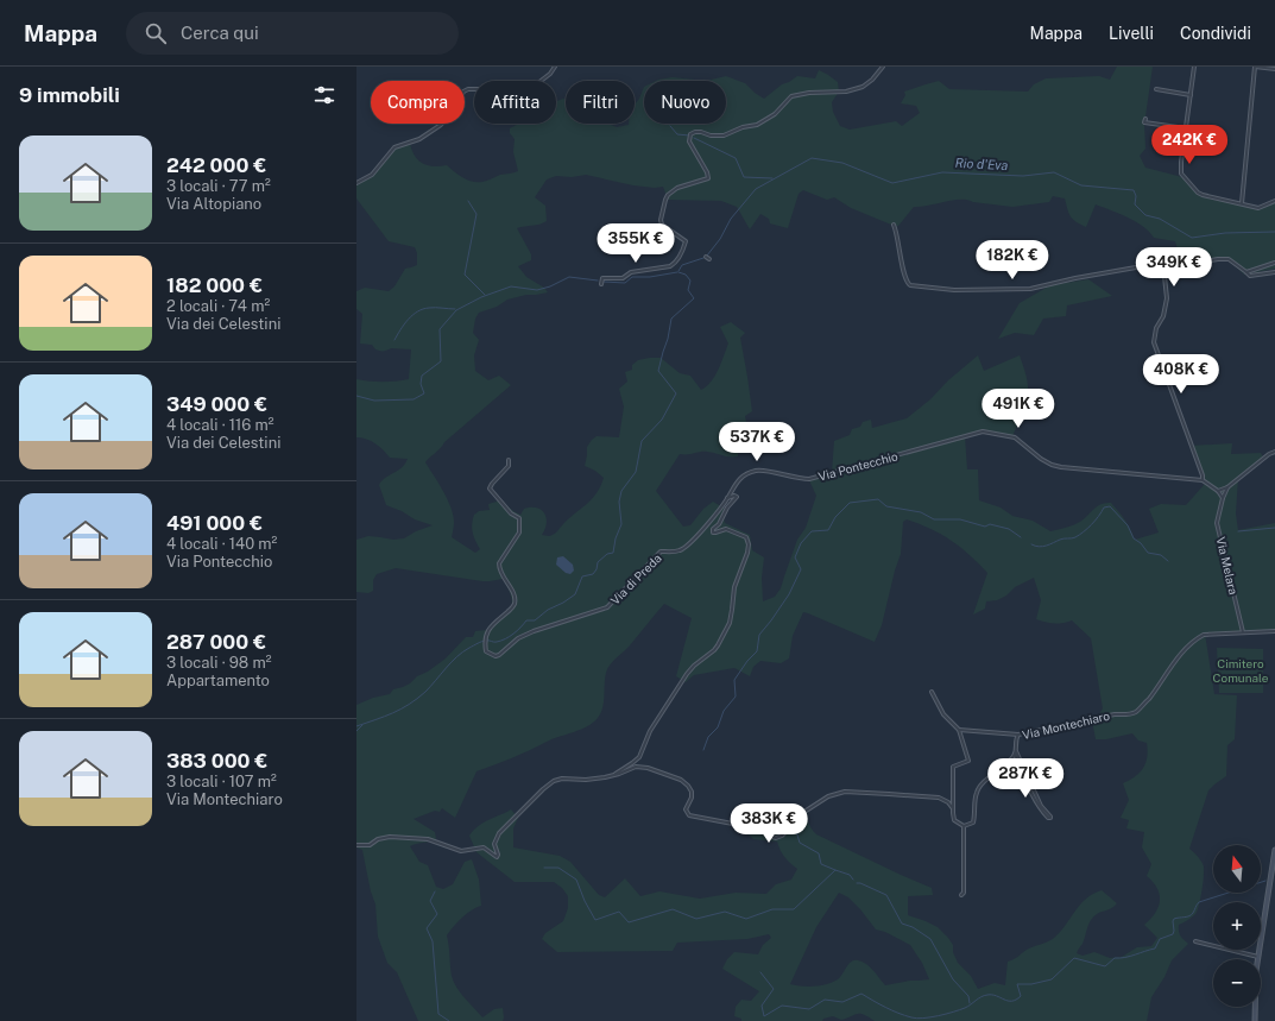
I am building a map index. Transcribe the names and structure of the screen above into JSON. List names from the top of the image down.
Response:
{
  "streets": {
    "street": [
      "Via Pontecchio",
      "Via Melara",
      "Via di Preda",
      "Via Montechiaro"
    ]
  },
  "crossings": [
    ["Via Pontecchio", "Via di Preda"],
    ["Via Melara", "Via Montechiaro"]
  ],
  "water": ["Rio d'Eva"],
  "parks": ["Cimitero Comunale"],
  "north": "top",
  "page": {
    "header": "Mappa",
    "search": "Cerca qui",
    "nav": ["Mappa", "Livelli", "Condividi"],
    "heading": "9 immobili",
    "chip": [
      "Compra",
      "Affitta",
      "Filtri",
      "Nuovo"
    ],
    "list": [
      {
        "name": "242 000 €",
        "note": "3 locali · 77 m² · Via Altopiano"
      },
      {
        "name": "182 000 €",
        "note": "2 locali · 74 m² · Via dei Celestini"
      },
      {
        "name": "349 000 €",
        "note": "4 locali · 116 m² · Via dei Celestini"
      },
      {
        "name": "491 000 €",
        "note": "4 locali · 140 m² · Via Pontecchio"
      },
      {
        "name": "287 000 €",
        "note": "3 locali · 98 m² · Appartamento"
      },
      {
        "name": "383 000 €",
        "note": "3 locali · 107 m² · Via Montechiaro"
      }
    ],
    "price": [
      "242K €",
      "355K €",
      "182K €",
      "349K €",
      "408K €",
      "491K €",
      "537K €",
      "287K €",
      "383K €"
    ],
    "map_buttons": ["+", "−"]
  }
}
